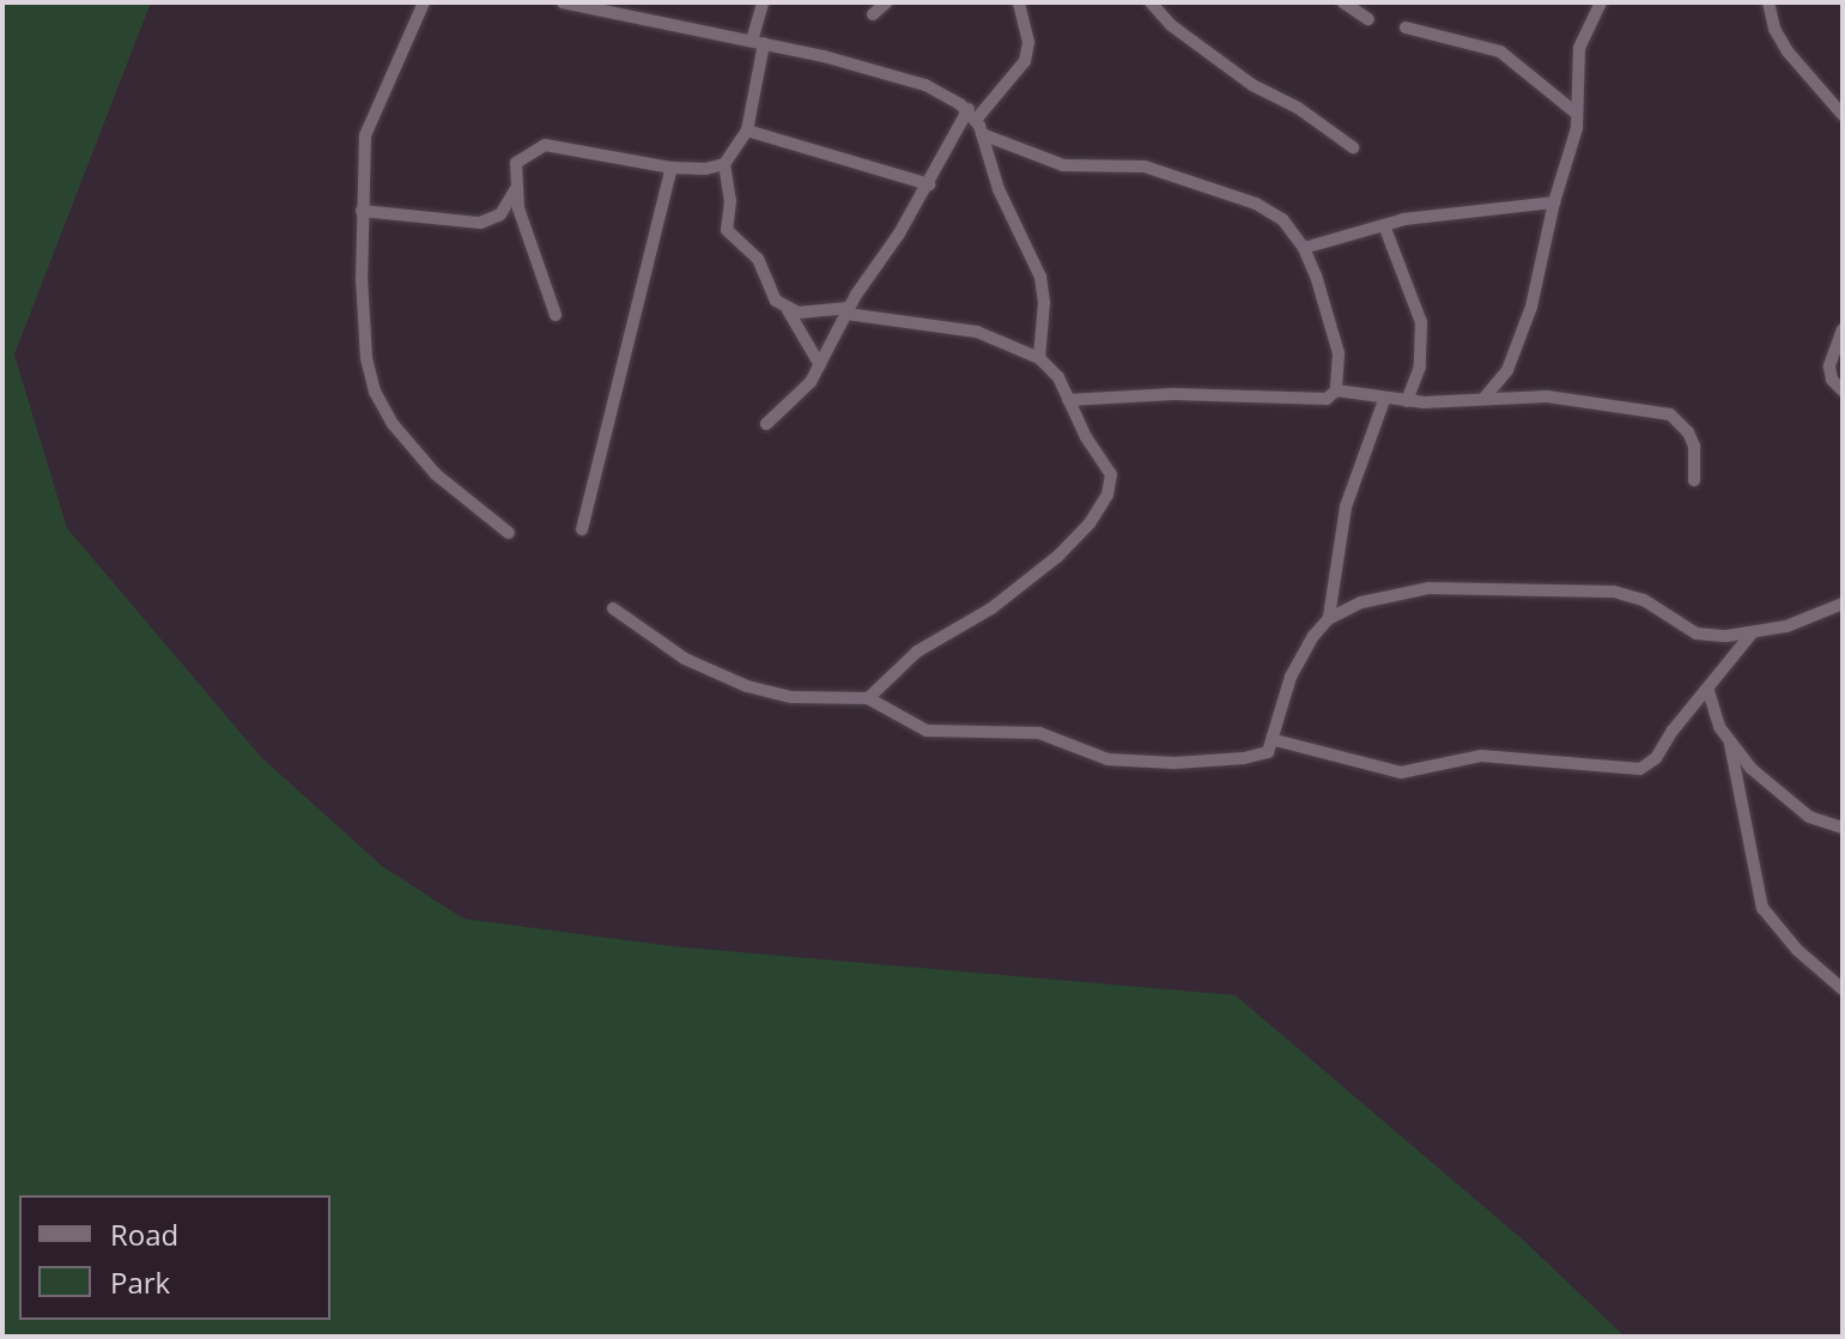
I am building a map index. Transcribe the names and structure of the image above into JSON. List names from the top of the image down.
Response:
{
  "legend": ["Road", "Park"]
}
